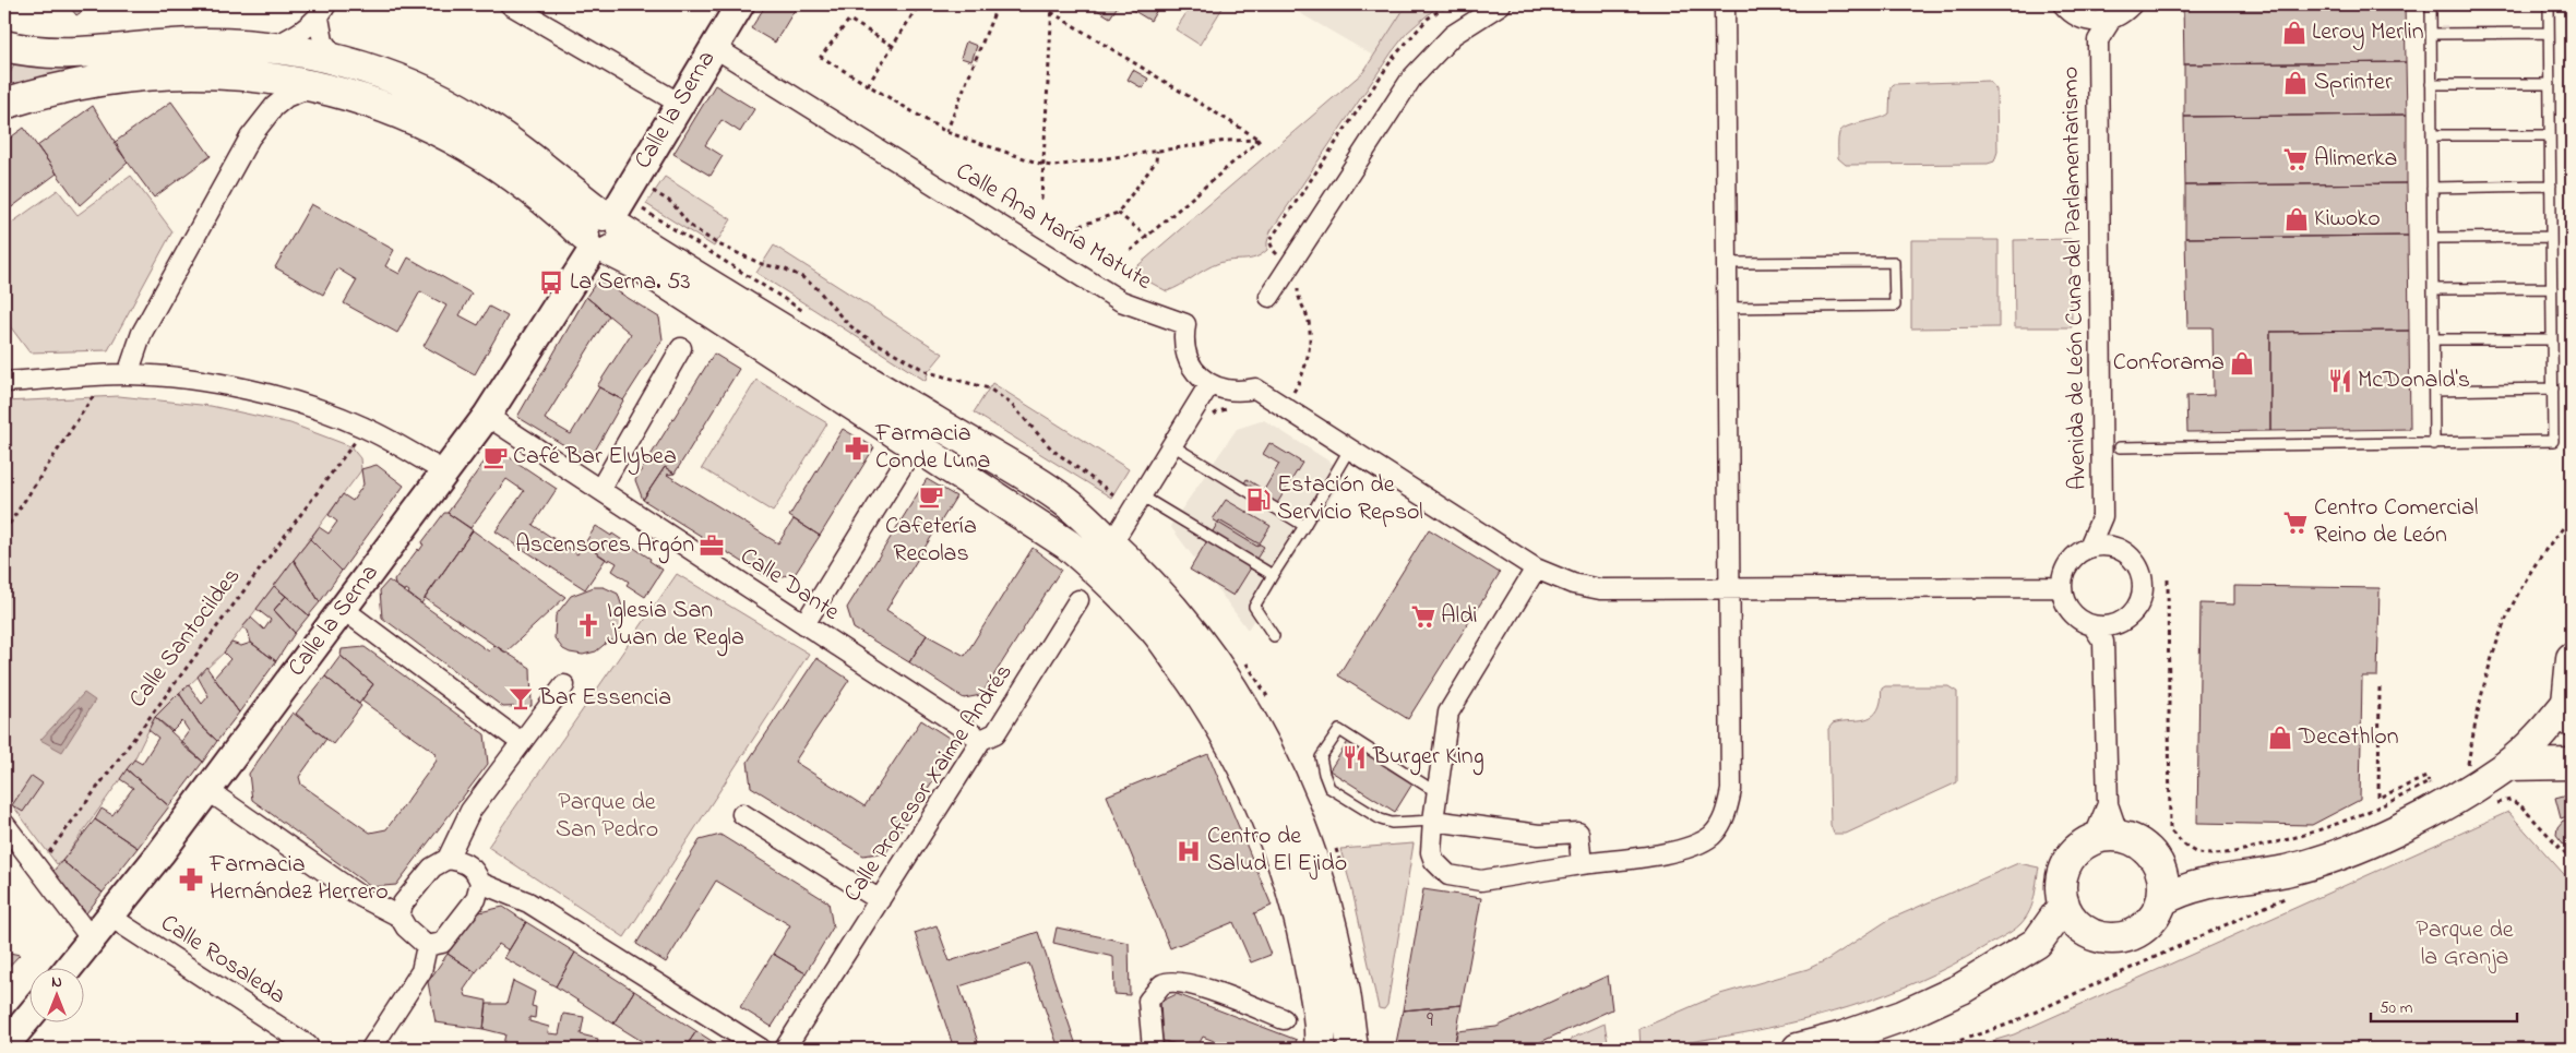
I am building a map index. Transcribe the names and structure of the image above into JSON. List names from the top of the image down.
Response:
{
  "streets": {
    "street": [
      "Calle la Serna",
      "Calle Ana María Matute",
      "Avenida de León Cuna del Parlamentarismo",
      "Calle Dante",
      "Calle Profesor Xaime Andrés",
      "Calle Rosaleda"
    ],
    "path": ["Calle Santocildes"]
  },
  "crossings": [
    ["Calle la Serna", "Calle Ana María Matute"],
    ["Calle la Serna", "Calle Dante"],
    ["Calle la Serna", "Calle Rosaleda"],
    ["Calle Dante", "Calle Profesor Xaime Andrés"]
  ],
  "parks": ["Parque de San Pedro", "Parque de la Granja"],
  "places": {
    "shop": [
      "Leroy Merlin",
      "Sprinter",
      "Kiwoko",
      "Conforama",
      "Decathlon"
    ],
    "supermarket": ["Alimerka", "Centro Comercial Reino de León", "Aldi"],
    "bus stop": ["La Serna. 53"],
    "restaurant": ["McDonald's", "Burger King"],
    "pharmacy": ["Farmacia Conde Luna", "Farmacia Hernández Herrero"],
    "cafe": ["Café Bar Elybea", "Cafetería Recolas"],
    "fuel station": ["Estación de Servicio Repsol"],
    "office": ["Ascensores Argón"],
    "church": ["Iglesia San Juan de Regla"],
    "bar": ["Bar Essencia"],
    "hospital": ["Centro de Salud El Ejido"]
  },
  "house_numbers": ["9"],
  "scale_bar": "50 m",
  "north": "top"
}
